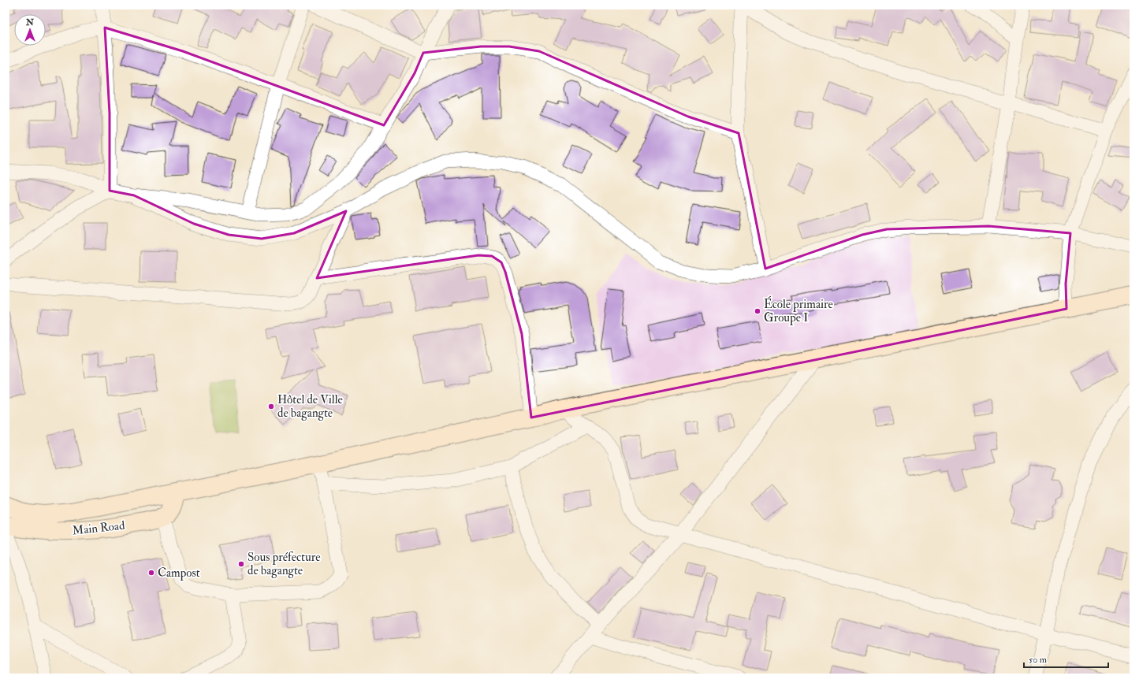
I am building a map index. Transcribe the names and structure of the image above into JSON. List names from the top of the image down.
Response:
{
  "streets": {
    "street": ["Main Road"]
  },
  "places": [
    "École primaire Groupe I",
    "Hôtel de Ville de bagangte",
    "Sous préfecture de bagangte",
    "Campost"
  ],
  "scale_bar": "50 m",
  "north": "top"
}
